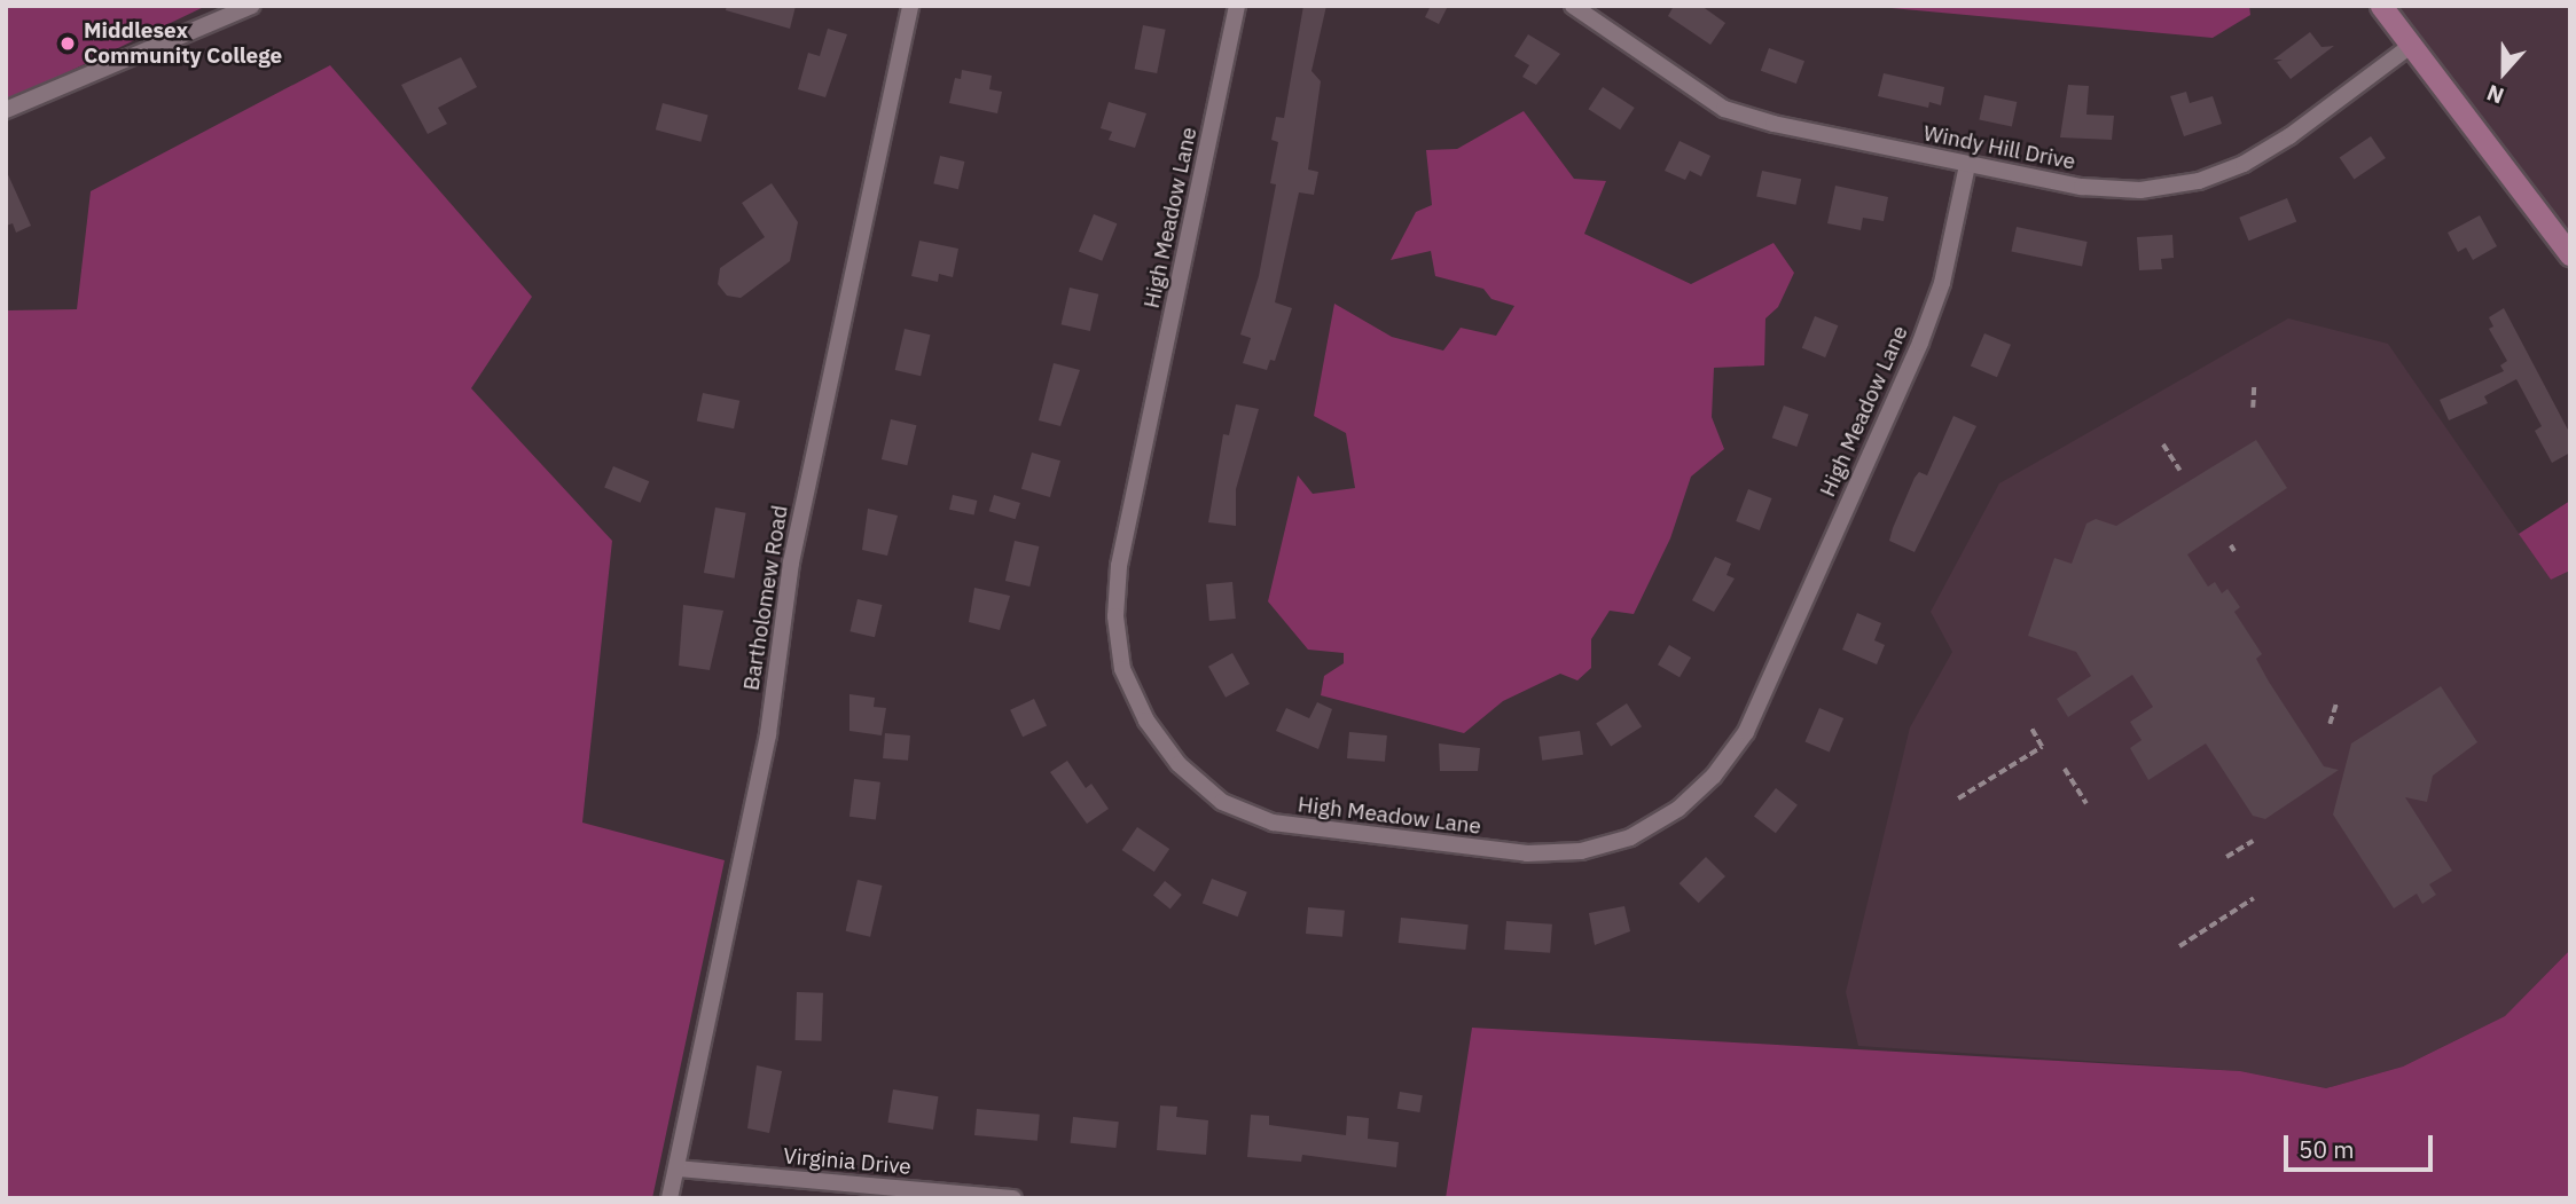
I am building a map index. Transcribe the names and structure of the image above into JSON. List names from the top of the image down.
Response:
{
  "streets": {
    "street": [
      "Windy Hill Drive",
      "High Meadow Lane",
      "Bartholomew Road",
      "Virginia Drive"
    ]
  },
  "crossings": [
    ["Windy Hill Drive", "High Meadow Lane"],
    ["Bartholomew Road", "Virginia Drive"]
  ],
  "places": ["Middlesex Community College"],
  "scale_bar": "50 m",
  "north": "bottom"
}
